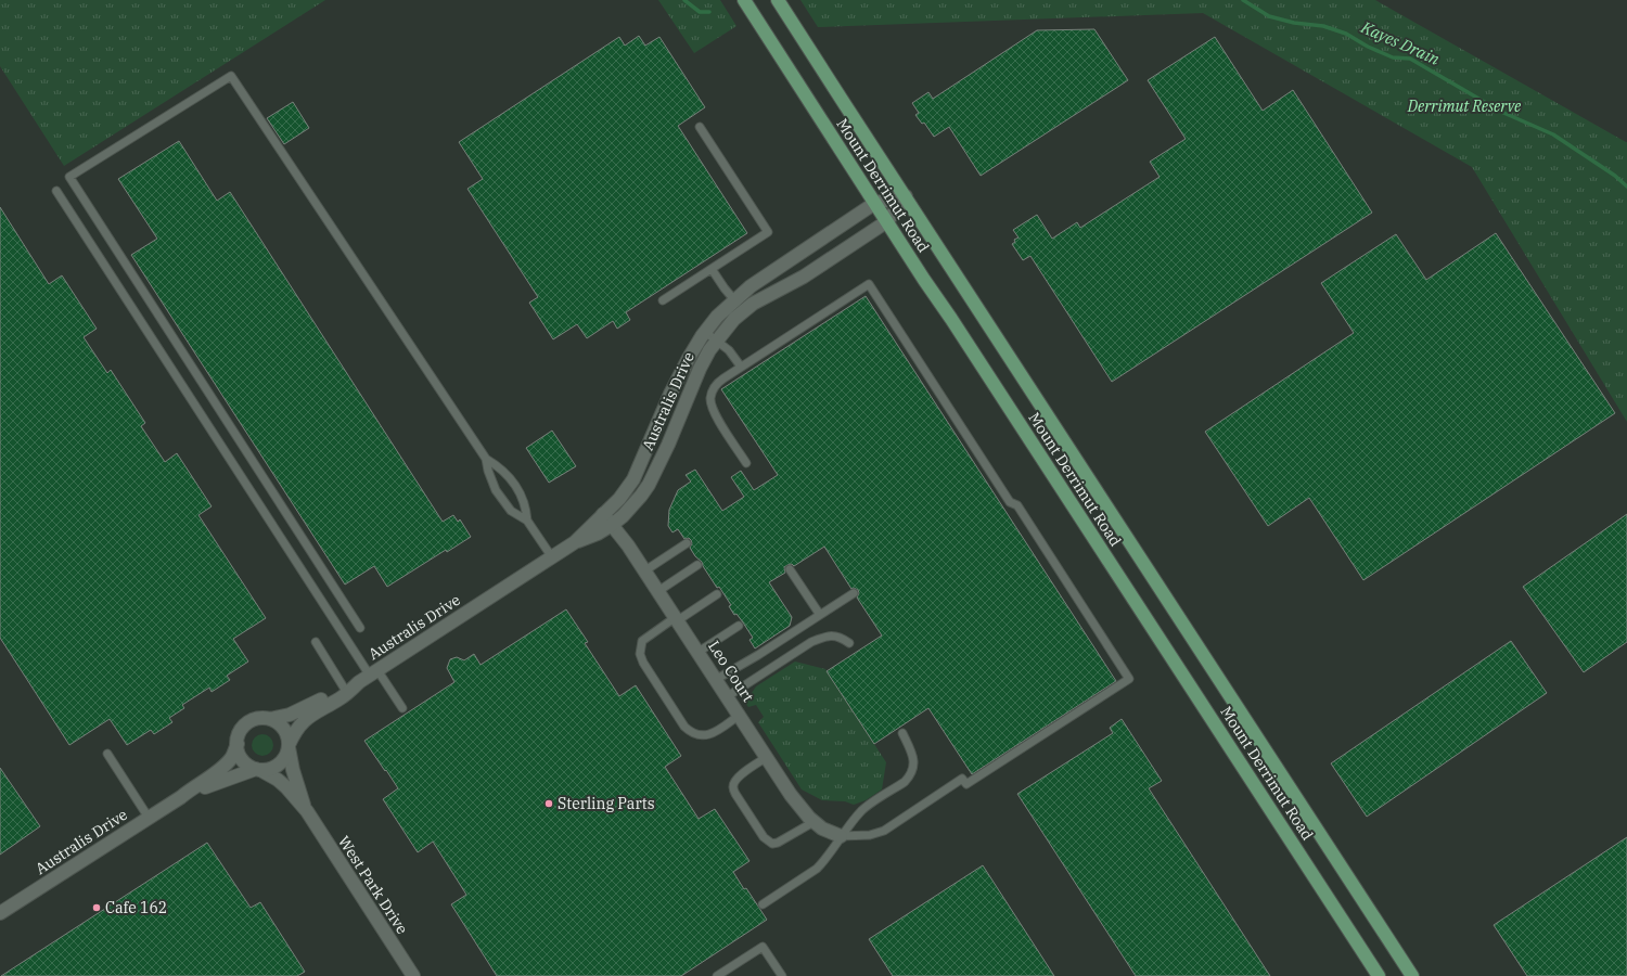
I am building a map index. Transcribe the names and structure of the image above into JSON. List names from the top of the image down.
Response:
{
  "streets": {
    "main road": ["Mount Derrimut Road"],
    "street": ["Australis Drive", "Leo Court", "West Park Drive"]
  },
  "crossings": [
    ["Mount Derrimut Road", "Australis Drive"],
    ["Australis Drive", "Leo Court"],
    ["Australis Drive", "West Park Drive"]
  ],
  "water": ["Kayes Drain"],
  "parks": ["Derrimut Reserve"],
  "places": ["Sterling Parts", "Cafe 162"]
}
